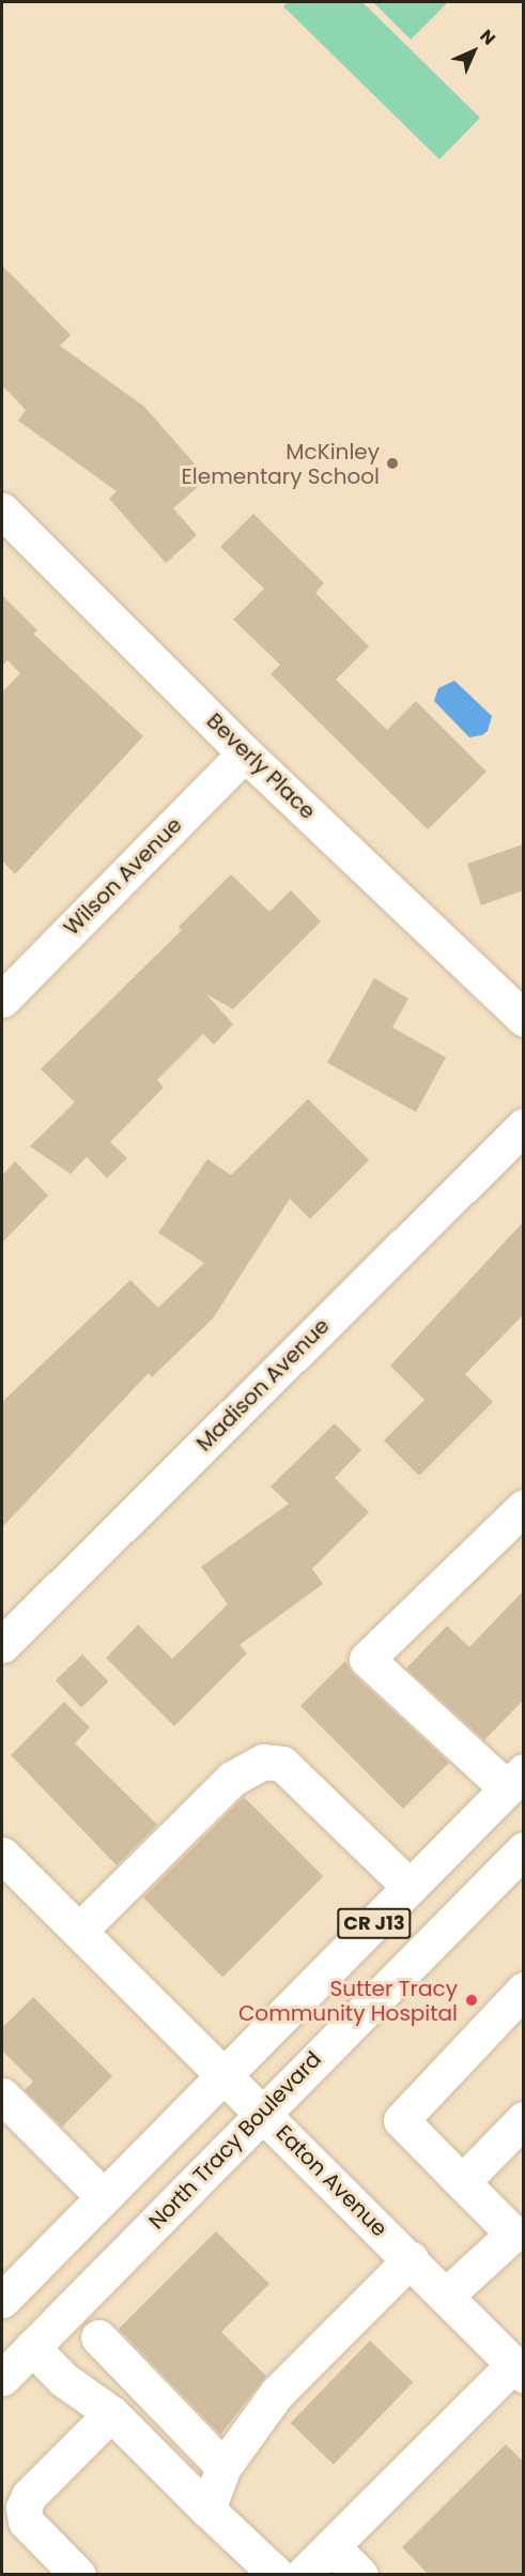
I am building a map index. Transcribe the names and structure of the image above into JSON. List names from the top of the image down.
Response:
{
  "streets": {
    "street": [
      "Beverly Place",
      "Wilson Avenue",
      "Madison Avenue",
      "CR J13",
      "North Tracy Boulevard",
      "Eaton Avenue"
    ]
  },
  "crossings": [
    ["Beverly Place", "Wilson Avenue"],
    ["CR J13", "Eaton Avenue"],
    ["North Tracy Boulevard", "Eaton Avenue"]
  ],
  "places": ["McKinley Elementary School", "Sutter Tracy Community Hospital"],
  "north": "top right"
}
